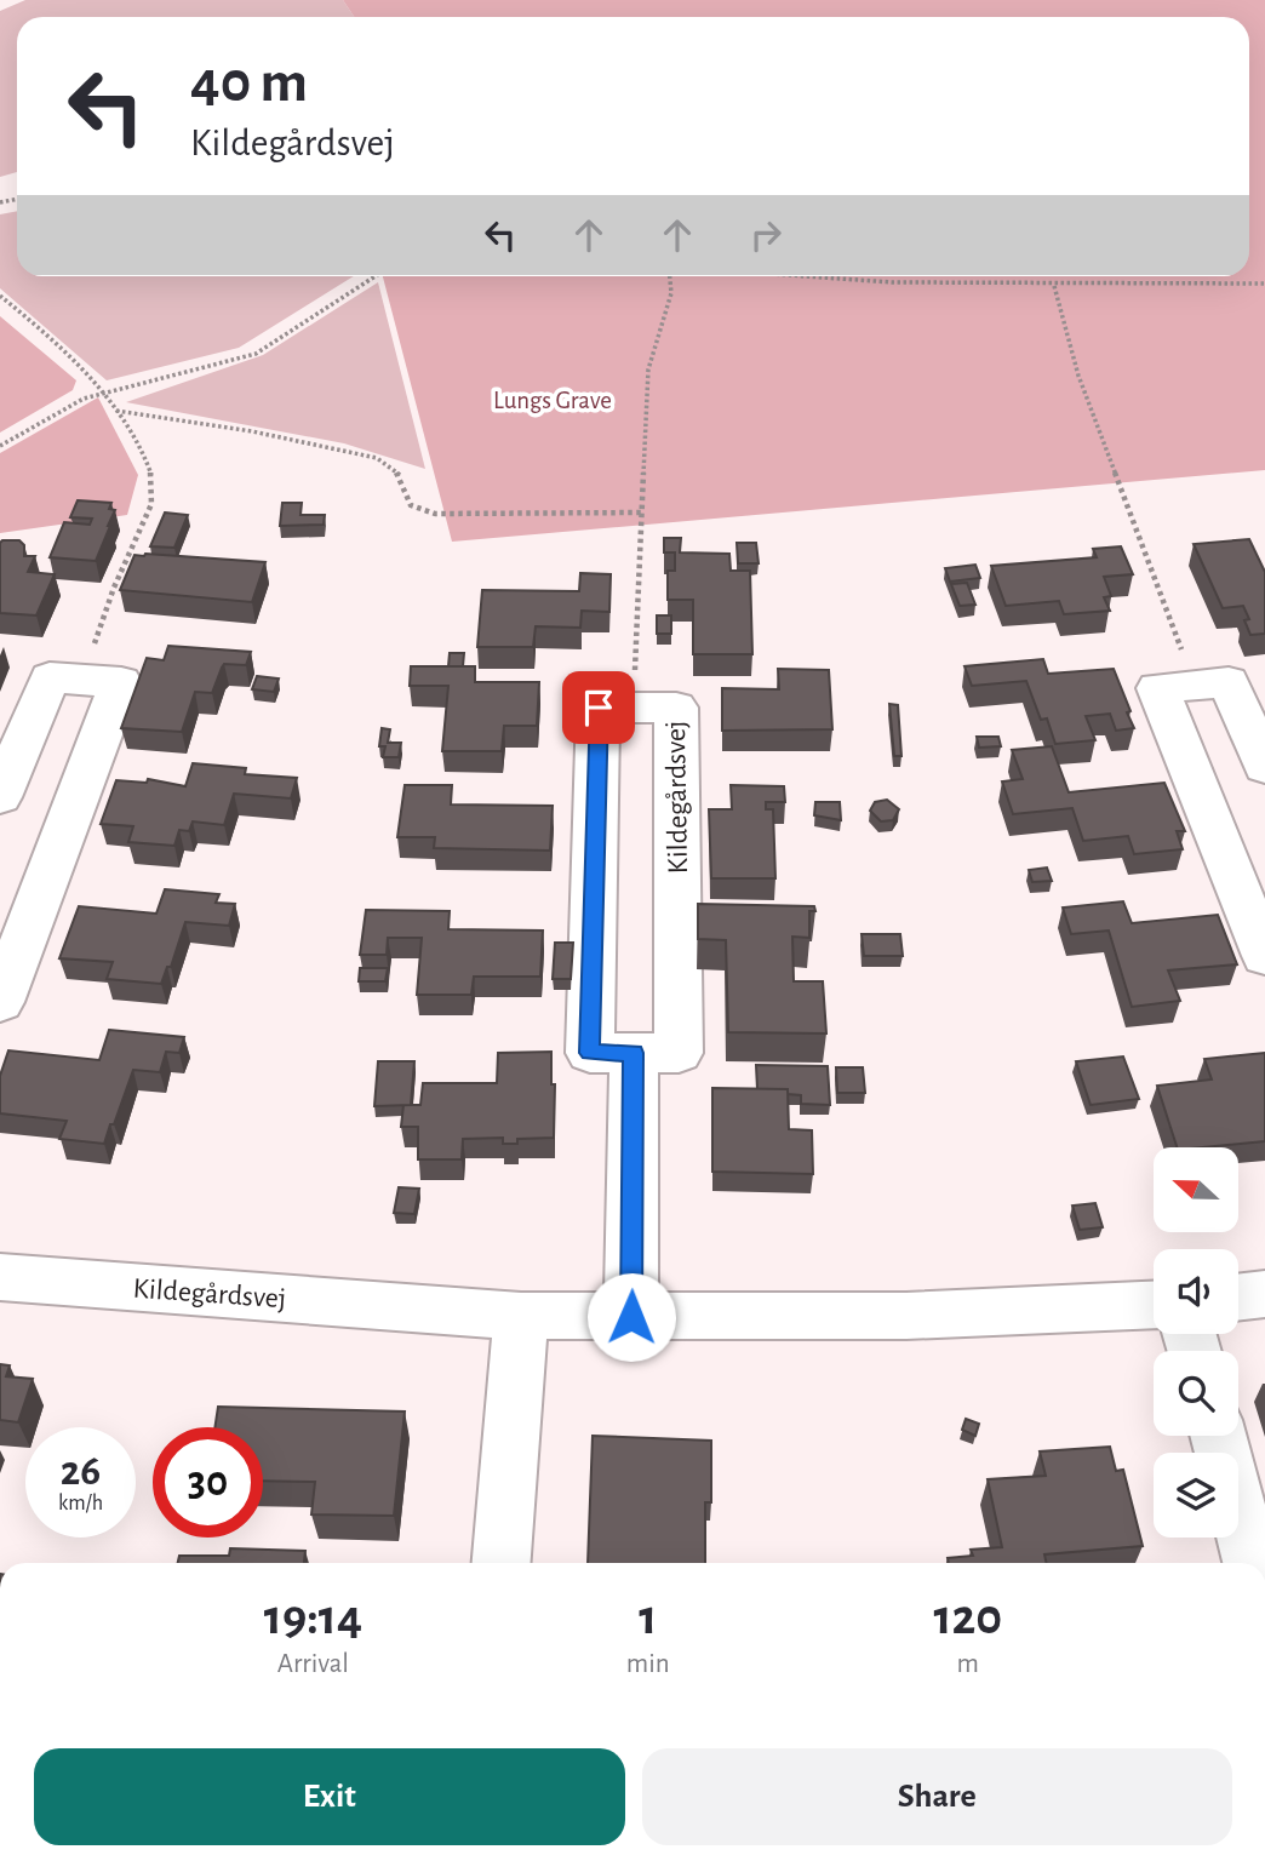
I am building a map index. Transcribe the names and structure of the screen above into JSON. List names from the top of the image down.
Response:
{
  "streets": {
    "street": ["Kildegårdsvej"]
  },
  "parks": ["Lungs Grave"],
  "north": "left",
  "page": {
    "turn": ["40 m", "Kildegårdsvej"],
    "speed": "26 km/h",
    "limit": "30",
    "eta": [
      "19:14",
      "Arrival",
      "1",
      "min",
      "120",
      "m"
    ],
    "buttons": ["Exit", "Share"]
  }
}
